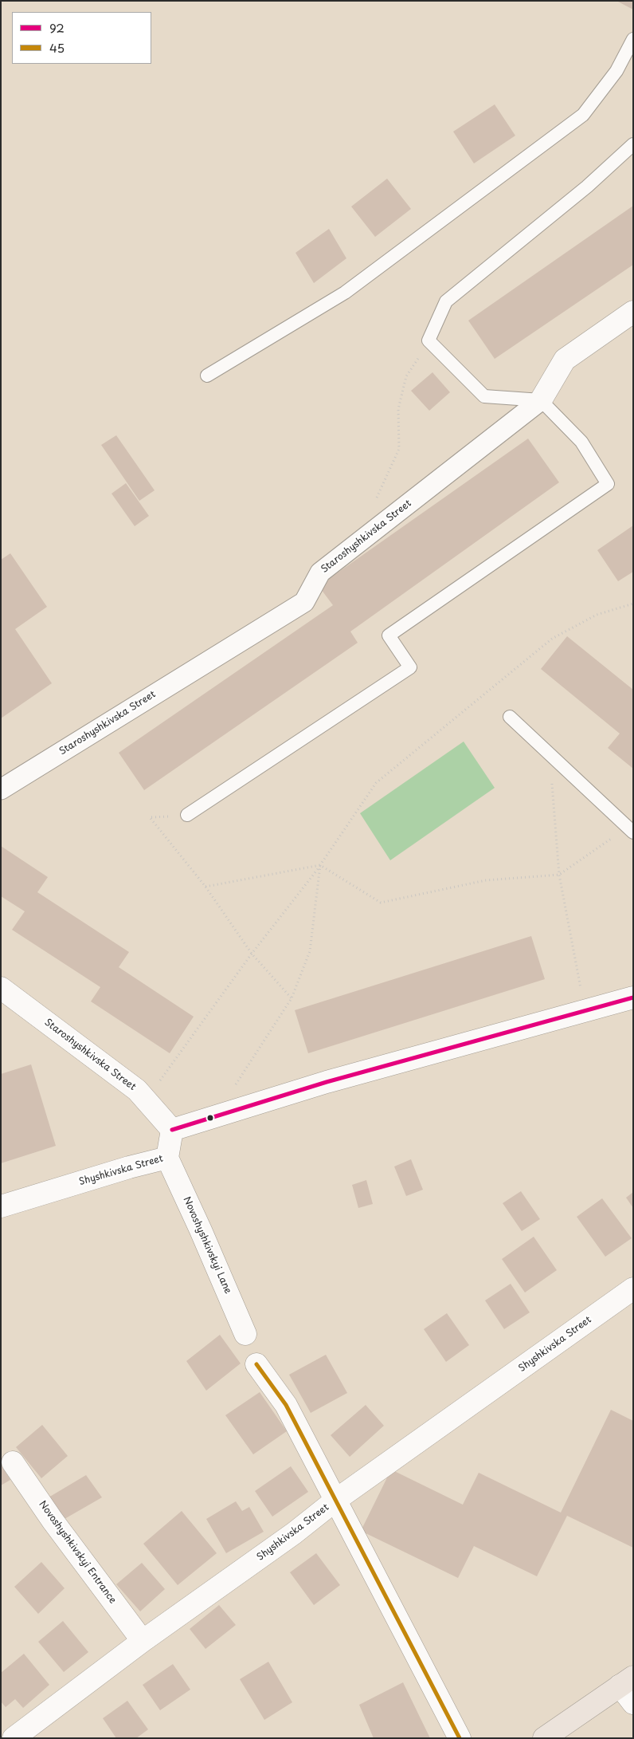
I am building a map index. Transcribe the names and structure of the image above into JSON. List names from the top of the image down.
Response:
{
  "streets": {
    "street": [
      "Staroshyshkivska Street",
      "Shyshkivska Street",
      "Novoshyshkivskyi Lane",
      "Novoshyshkivskyi Entrance"
    ]
  },
  "crossings": [
    ["Staroshyshkivska Street", "Shyshkivska Street"],
    ["Shyshkivska Street", "Novoshyshkivskyi Lane"],
    ["Shyshkivska Street", "Novoshyshkivskyi Entrance"]
  ],
  "lines": ["transit line 92", "transit line 45"],
  "legend": ["92", "45"]
}
